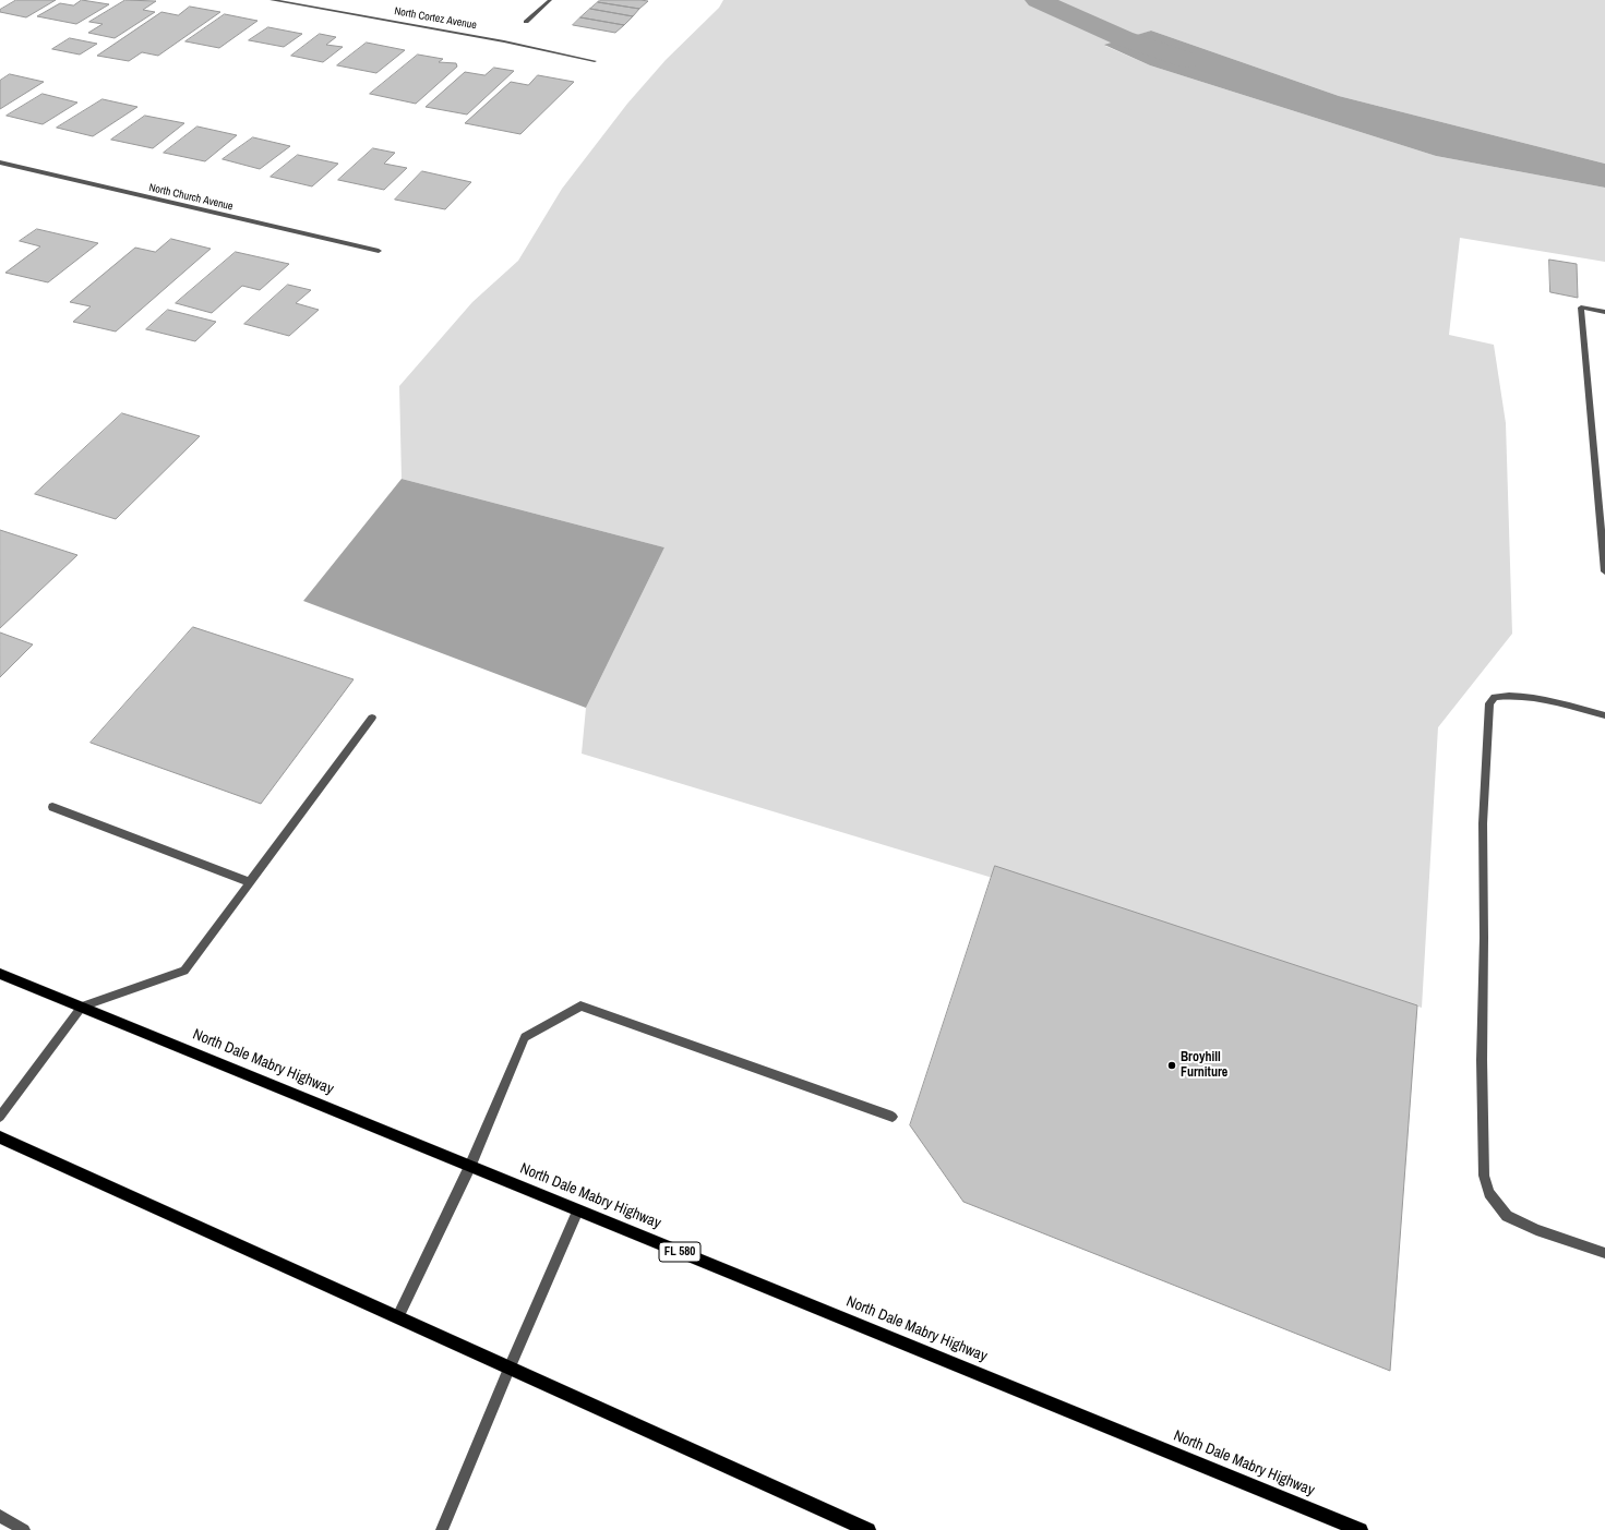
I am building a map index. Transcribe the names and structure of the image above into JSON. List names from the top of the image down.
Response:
{
  "streets": {
    "main road": ["North Dale Mabry Highway", "FL 580"],
    "street": ["North Cortez Avenue", "North Church Avenue"]
  },
  "places": ["Broyhill Furniture"]
}
